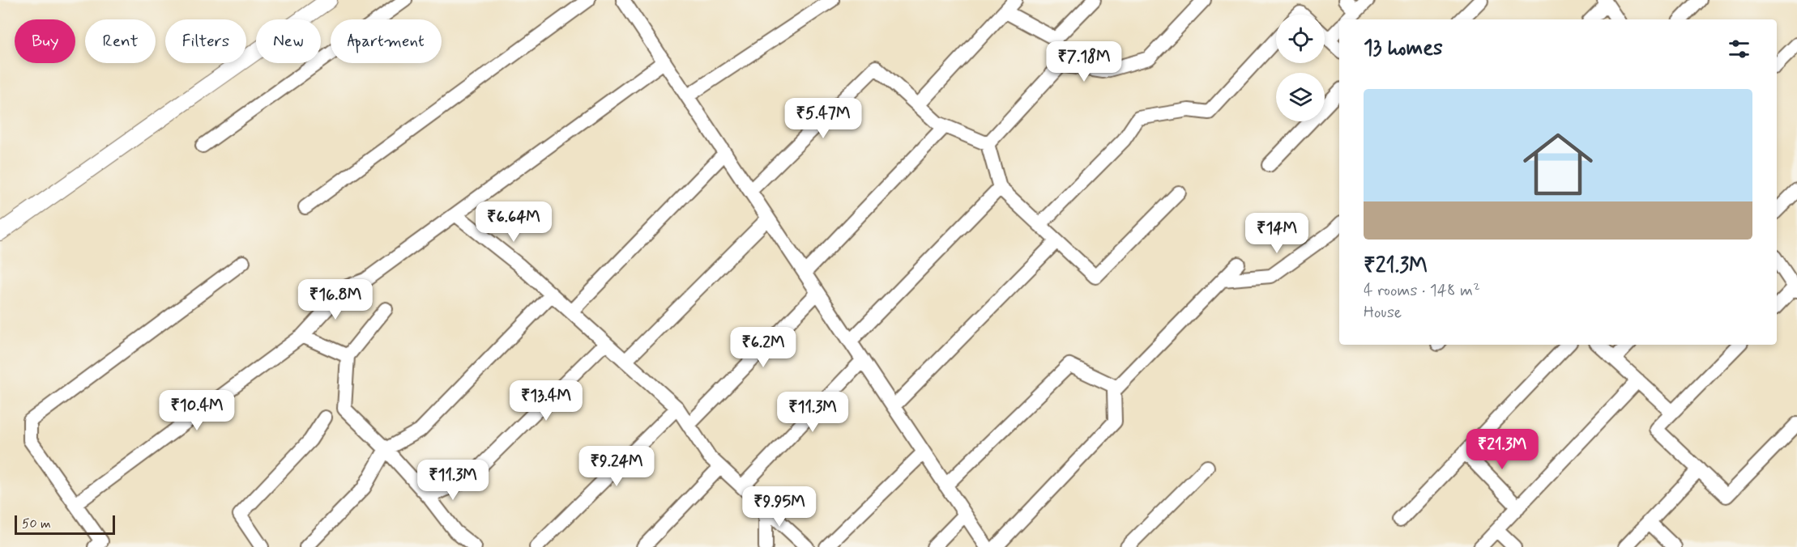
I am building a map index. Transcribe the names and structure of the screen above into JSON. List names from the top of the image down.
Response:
{
  "scale_bar": "50 m",
  "page": {
    "chip": [
      "Buy",
      "Rent",
      "Filters",
      "New",
      "Apartment"
    ],
    "heading": "13 homes",
    "price": [
      "₹7.18M",
      "₹5.47M",
      "₹6.64M",
      "₹14M",
      "₹16.8M",
      "₹6.2M",
      "₹13.4M",
      "₹10.4M",
      "₹11.3M",
      "₹21.3M",
      "₹9.24M",
      "₹11.3M",
      "₹9.95M"
    ],
    "list": [
      {
        "name": "₹21.3M",
        "note": "4 rooms · 148 m² · House"
      }
    ],
    "scale": "50 m"
  }
}
